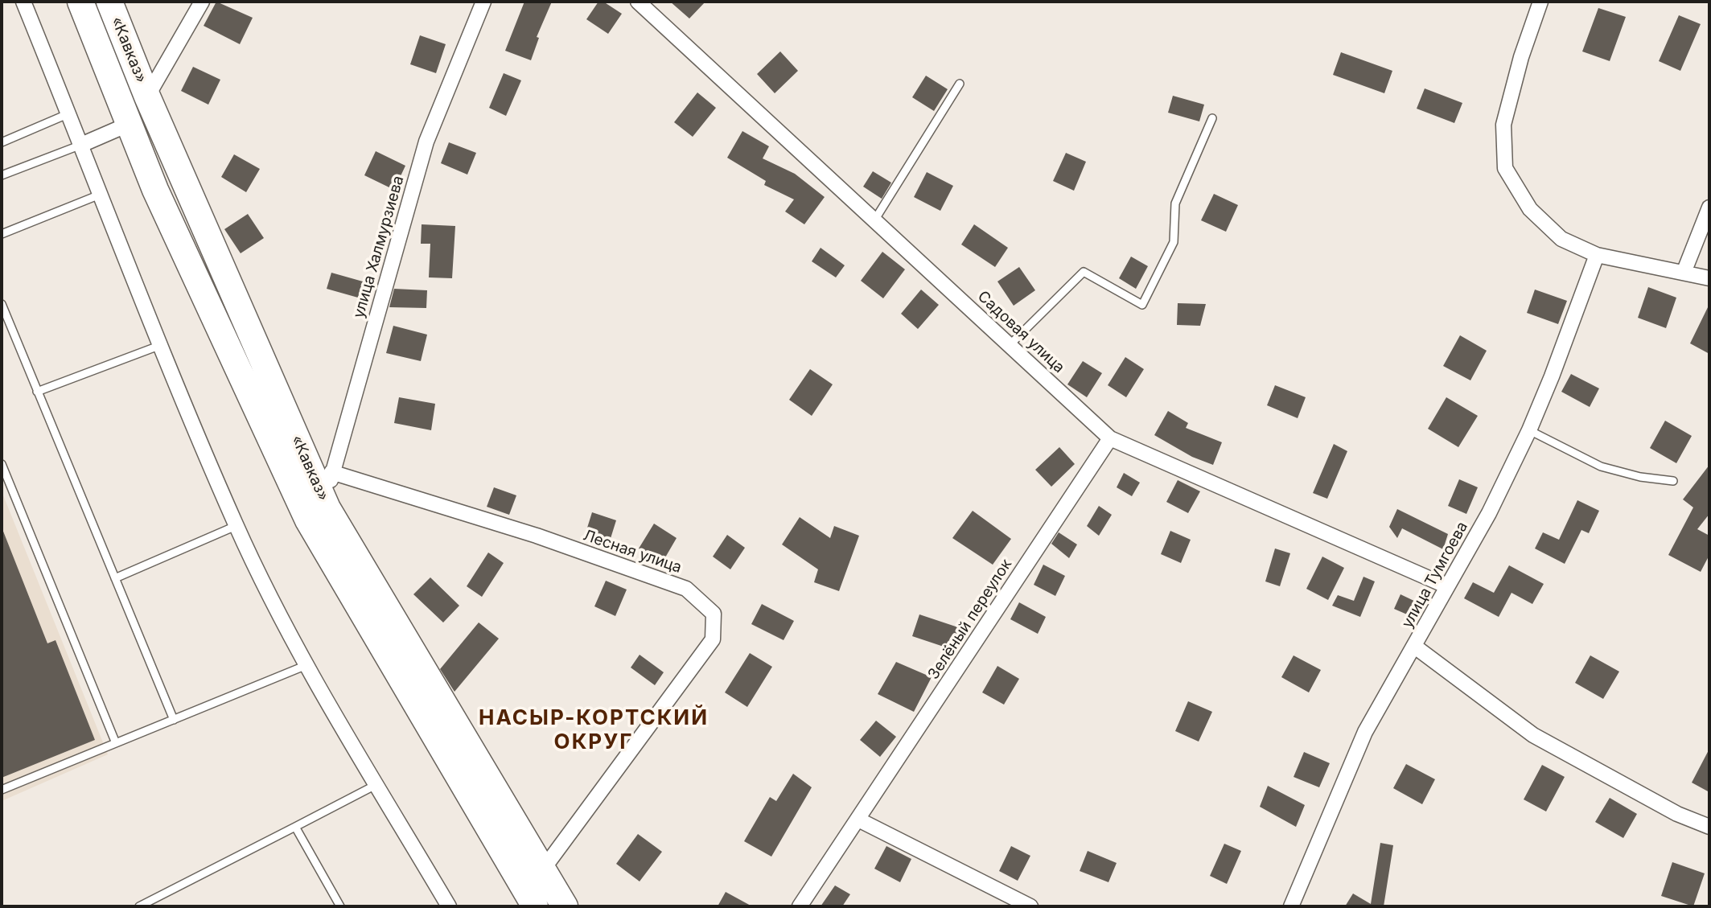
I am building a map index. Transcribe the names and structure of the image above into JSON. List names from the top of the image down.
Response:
{
  "streets": {
    "highway": ["«Кавказ»"],
    "street": [
      "улица Халмурзиева",
      "Садовая улица",
      "Лесная улица",
      "улица Тумгоева",
      "Зелёный переулок"
    ]
  },
  "crossings": [
    ["«Кавказ»", "улица Халмурзиева"],
    ["«Кавказ»", "Лесная улица"],
    ["улица Халмурзиева", "Лесная улица"],
    ["Садовая улица", "улица Тумгоева"],
    ["Садовая улица", "Зелёный переулок"]
  ],
  "districts": ["НАСЫР-КОРТСКИЙ ОКРУГ"]
}
